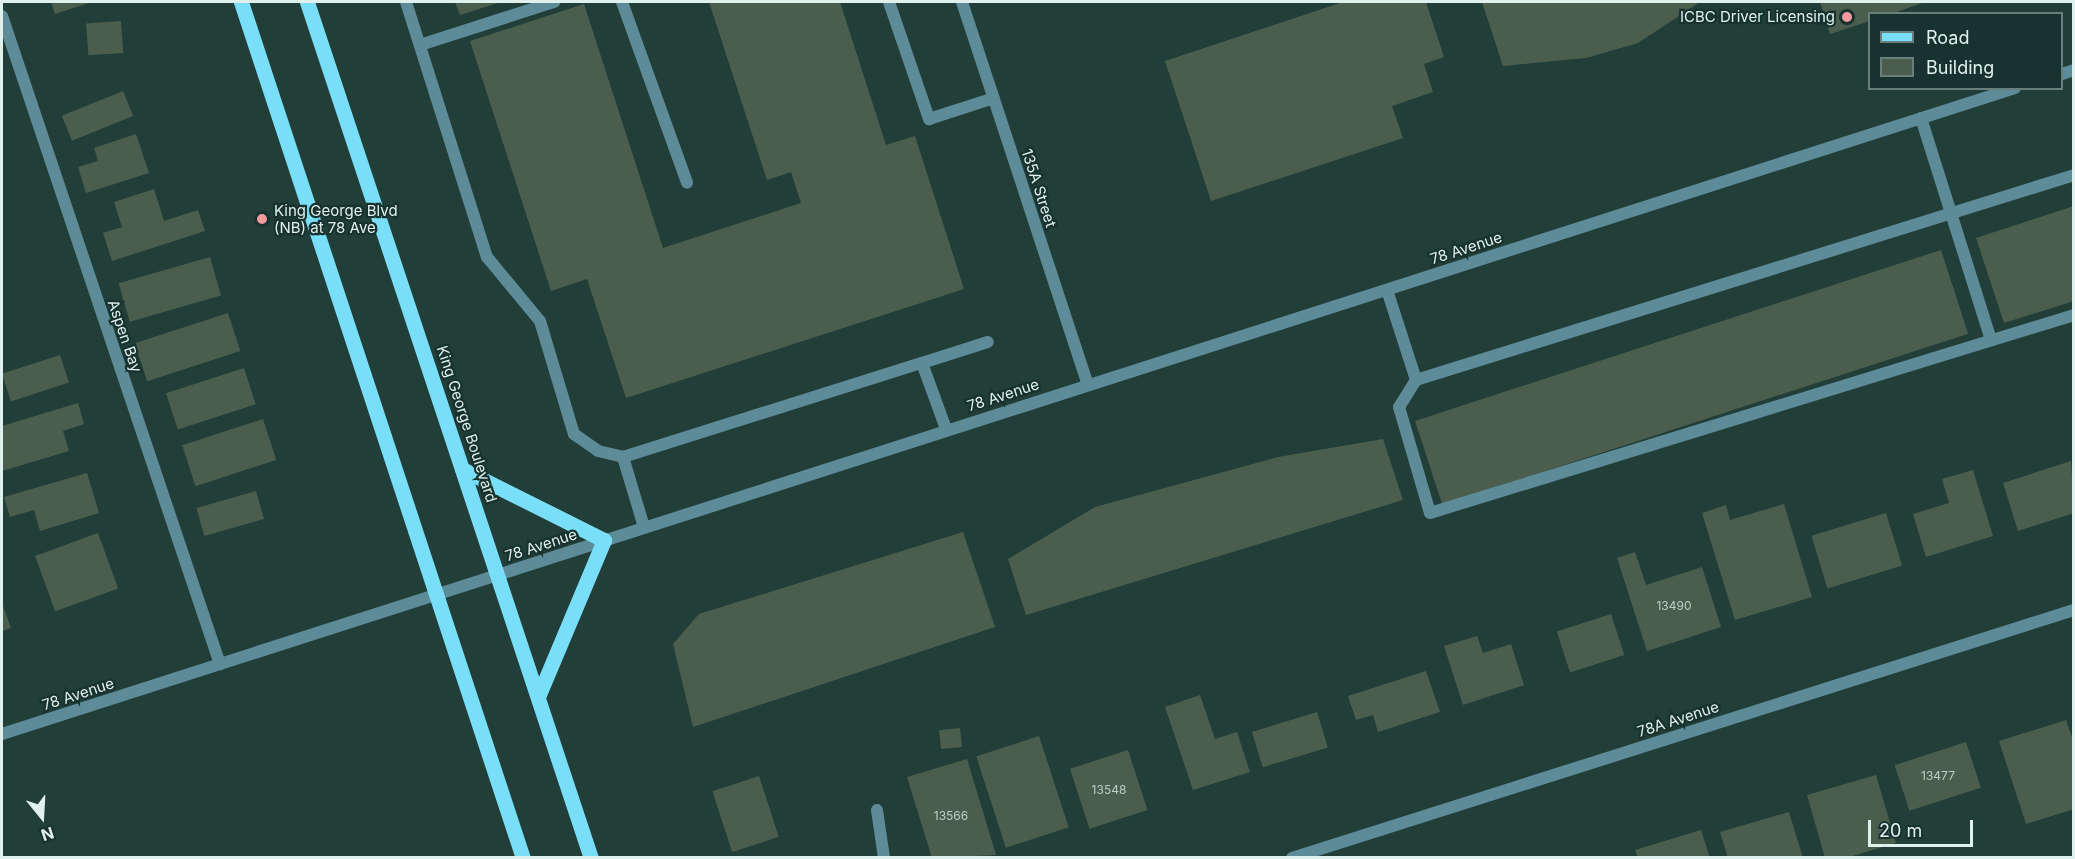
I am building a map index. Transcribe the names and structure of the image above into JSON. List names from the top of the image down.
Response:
{
  "streets": {
    "main road": ["King George Boulevard"],
    "street": [
      "135A Street",
      "78 Avenue",
      "Aspen Bay",
      "78A Avenue"
    ]
  },
  "crossings": [
    ["135A Street", "78 Avenue"],
    ["78 Avenue", "Aspen Bay"],
    ["78 Avenue", "King George Boulevard"]
  ],
  "places": ["ICBC Driver Licensing", "King George Blvd (NB) at 78 Ave"],
  "house_numbers": [
    "13490",
    "13477",
    "13548",
    "13566"
  ],
  "legend": ["Road", "Building"],
  "scale_bar": "20 m",
  "north": "bottom"
}
